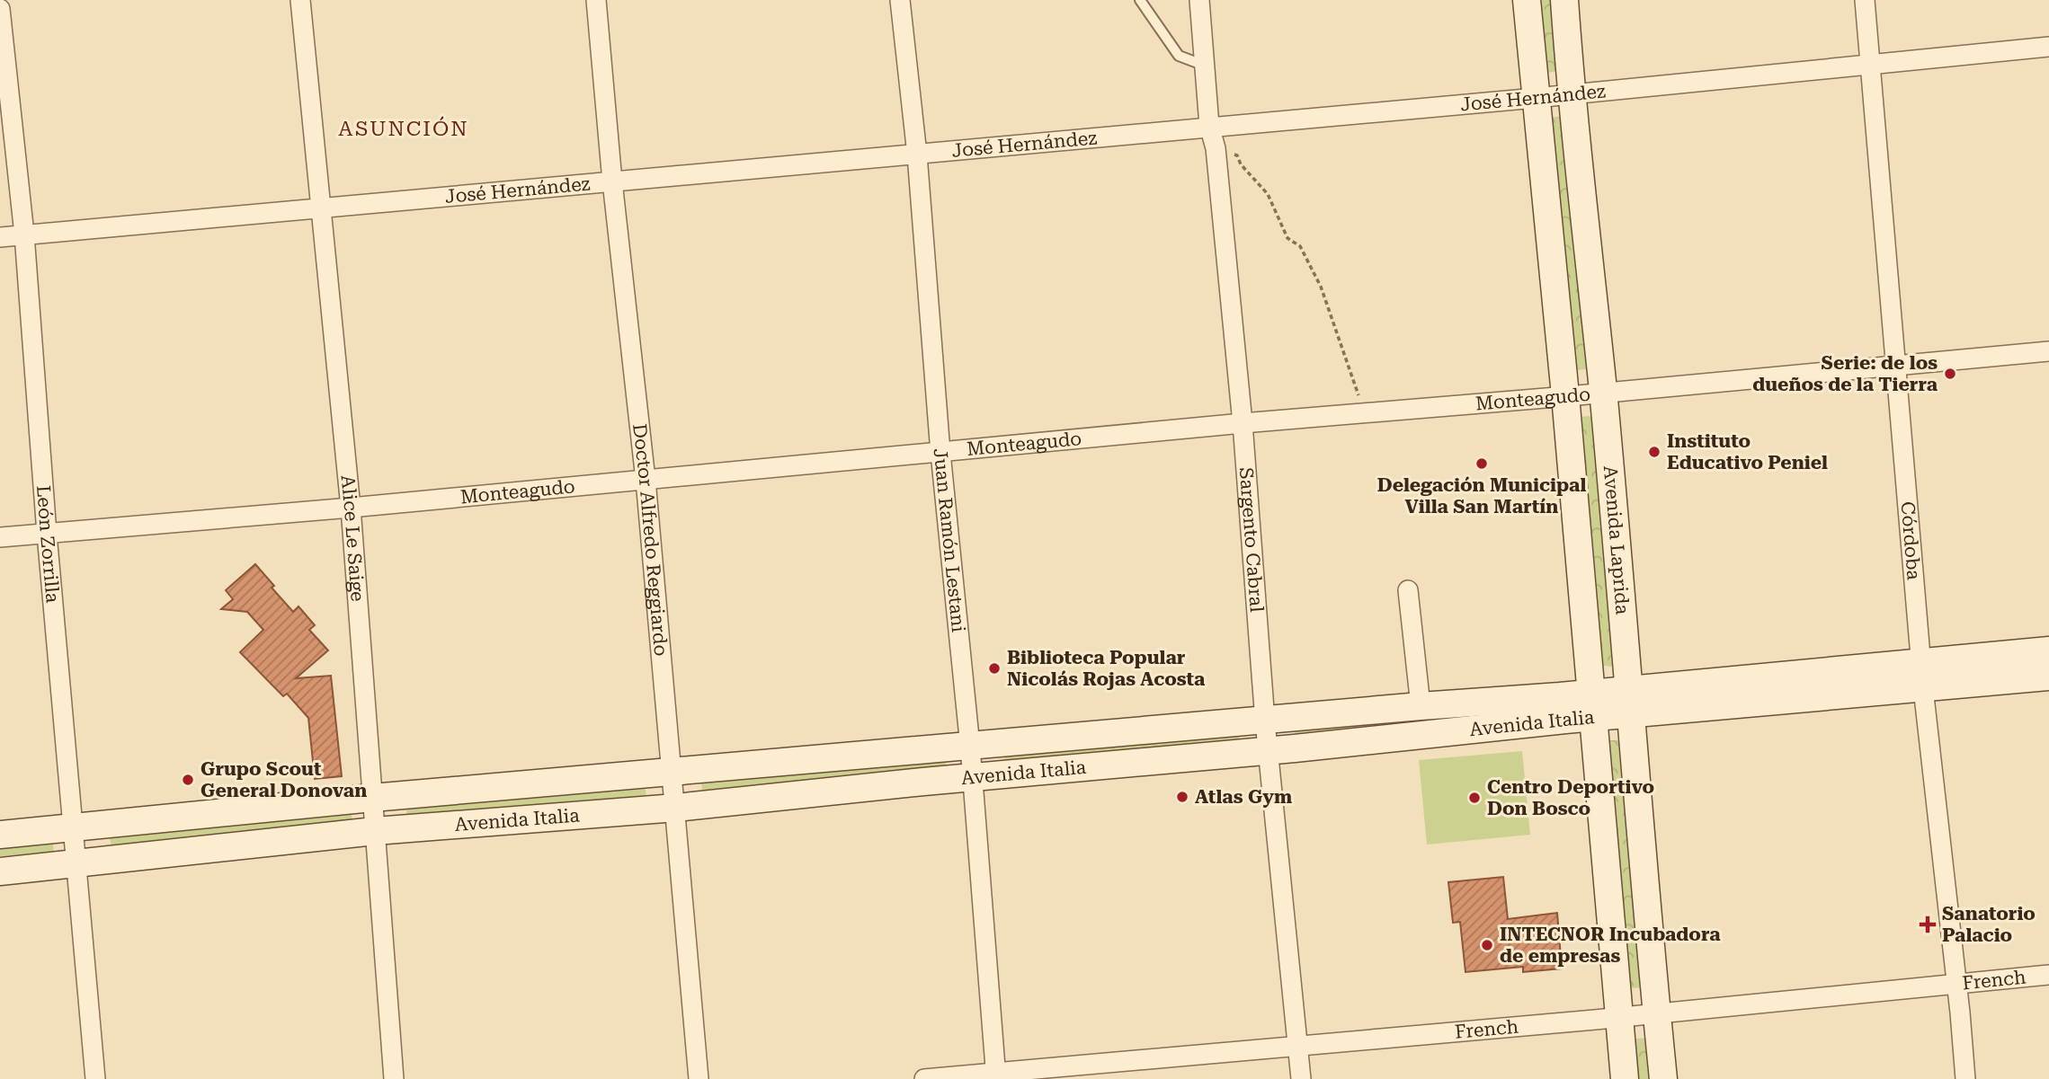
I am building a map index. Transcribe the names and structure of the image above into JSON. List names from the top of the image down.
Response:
{
  "streets": {
    "main road": ["Avenida Laprida", "Avenida Italia"],
    "street": [
      "José Hernández",
      "Monteagudo",
      "Alice Le Saige",
      "Doctor Alfredo Reggiardo",
      "Juan Ramón Lestani",
      "Sargento Cabral",
      "Córdoba",
      "León Zorrilla",
      "French"
    ]
  },
  "crossings": [
    ["José Hernández", "Alice Le Saige"],
    ["José Hernández", "Doctor Alfredo Reggiardo"],
    ["José Hernández", "Juan Ramón Lestani"],
    ["José Hernández", "Sargento Cabral"],
    ["José Hernández", "Avenida Laprida"],
    ["José Hernández", "Córdoba"],
    ["José Hernández", "León Zorrilla"],
    ["Monteagudo", "Alice Le Saige"],
    ["Monteagudo", "Doctor Alfredo Reggiardo"],
    ["Monteagudo", "Juan Ramón Lestani"],
    ["Monteagudo", "Sargento Cabral"],
    ["Monteagudo", "Avenida Laprida"],
    ["Monteagudo", "Córdoba"],
    ["Monteagudo", "León Zorrilla"],
    ["Alice Le Saige", "Avenida Italia"],
    ["Doctor Alfredo Reggiardo", "Avenida Italia"],
    ["Juan Ramón Lestani", "Avenida Italia"],
    ["Juan Ramón Lestani", "French"],
    ["Sargento Cabral", "Avenida Italia"],
    ["Sargento Cabral", "French"],
    ["Avenida Laprida", "Avenida Italia"],
    ["Avenida Laprida", "French"],
    ["Córdoba", "Avenida Italia"],
    ["Córdoba", "French"],
    ["León Zorrilla", "Avenida Italia"]
  ],
  "districts": ["ASUNCIÓN"],
  "places": {
    "other": [
      "Serie: de los dueños de la Tierra",
      "Instituto Educativo Peniel",
      "Delegación Municipal Villa San Martín",
      "Biblioteca Popular Nicolás Rojas Acosta",
      "Grupo Scout General Donovan",
      "Atlas Gym",
      "Centro Deportivo Don Bosco",
      "INTECNOR Incubadora de empresas"
    ],
    "health": ["Sanatorio Palacio"]
  }
}
